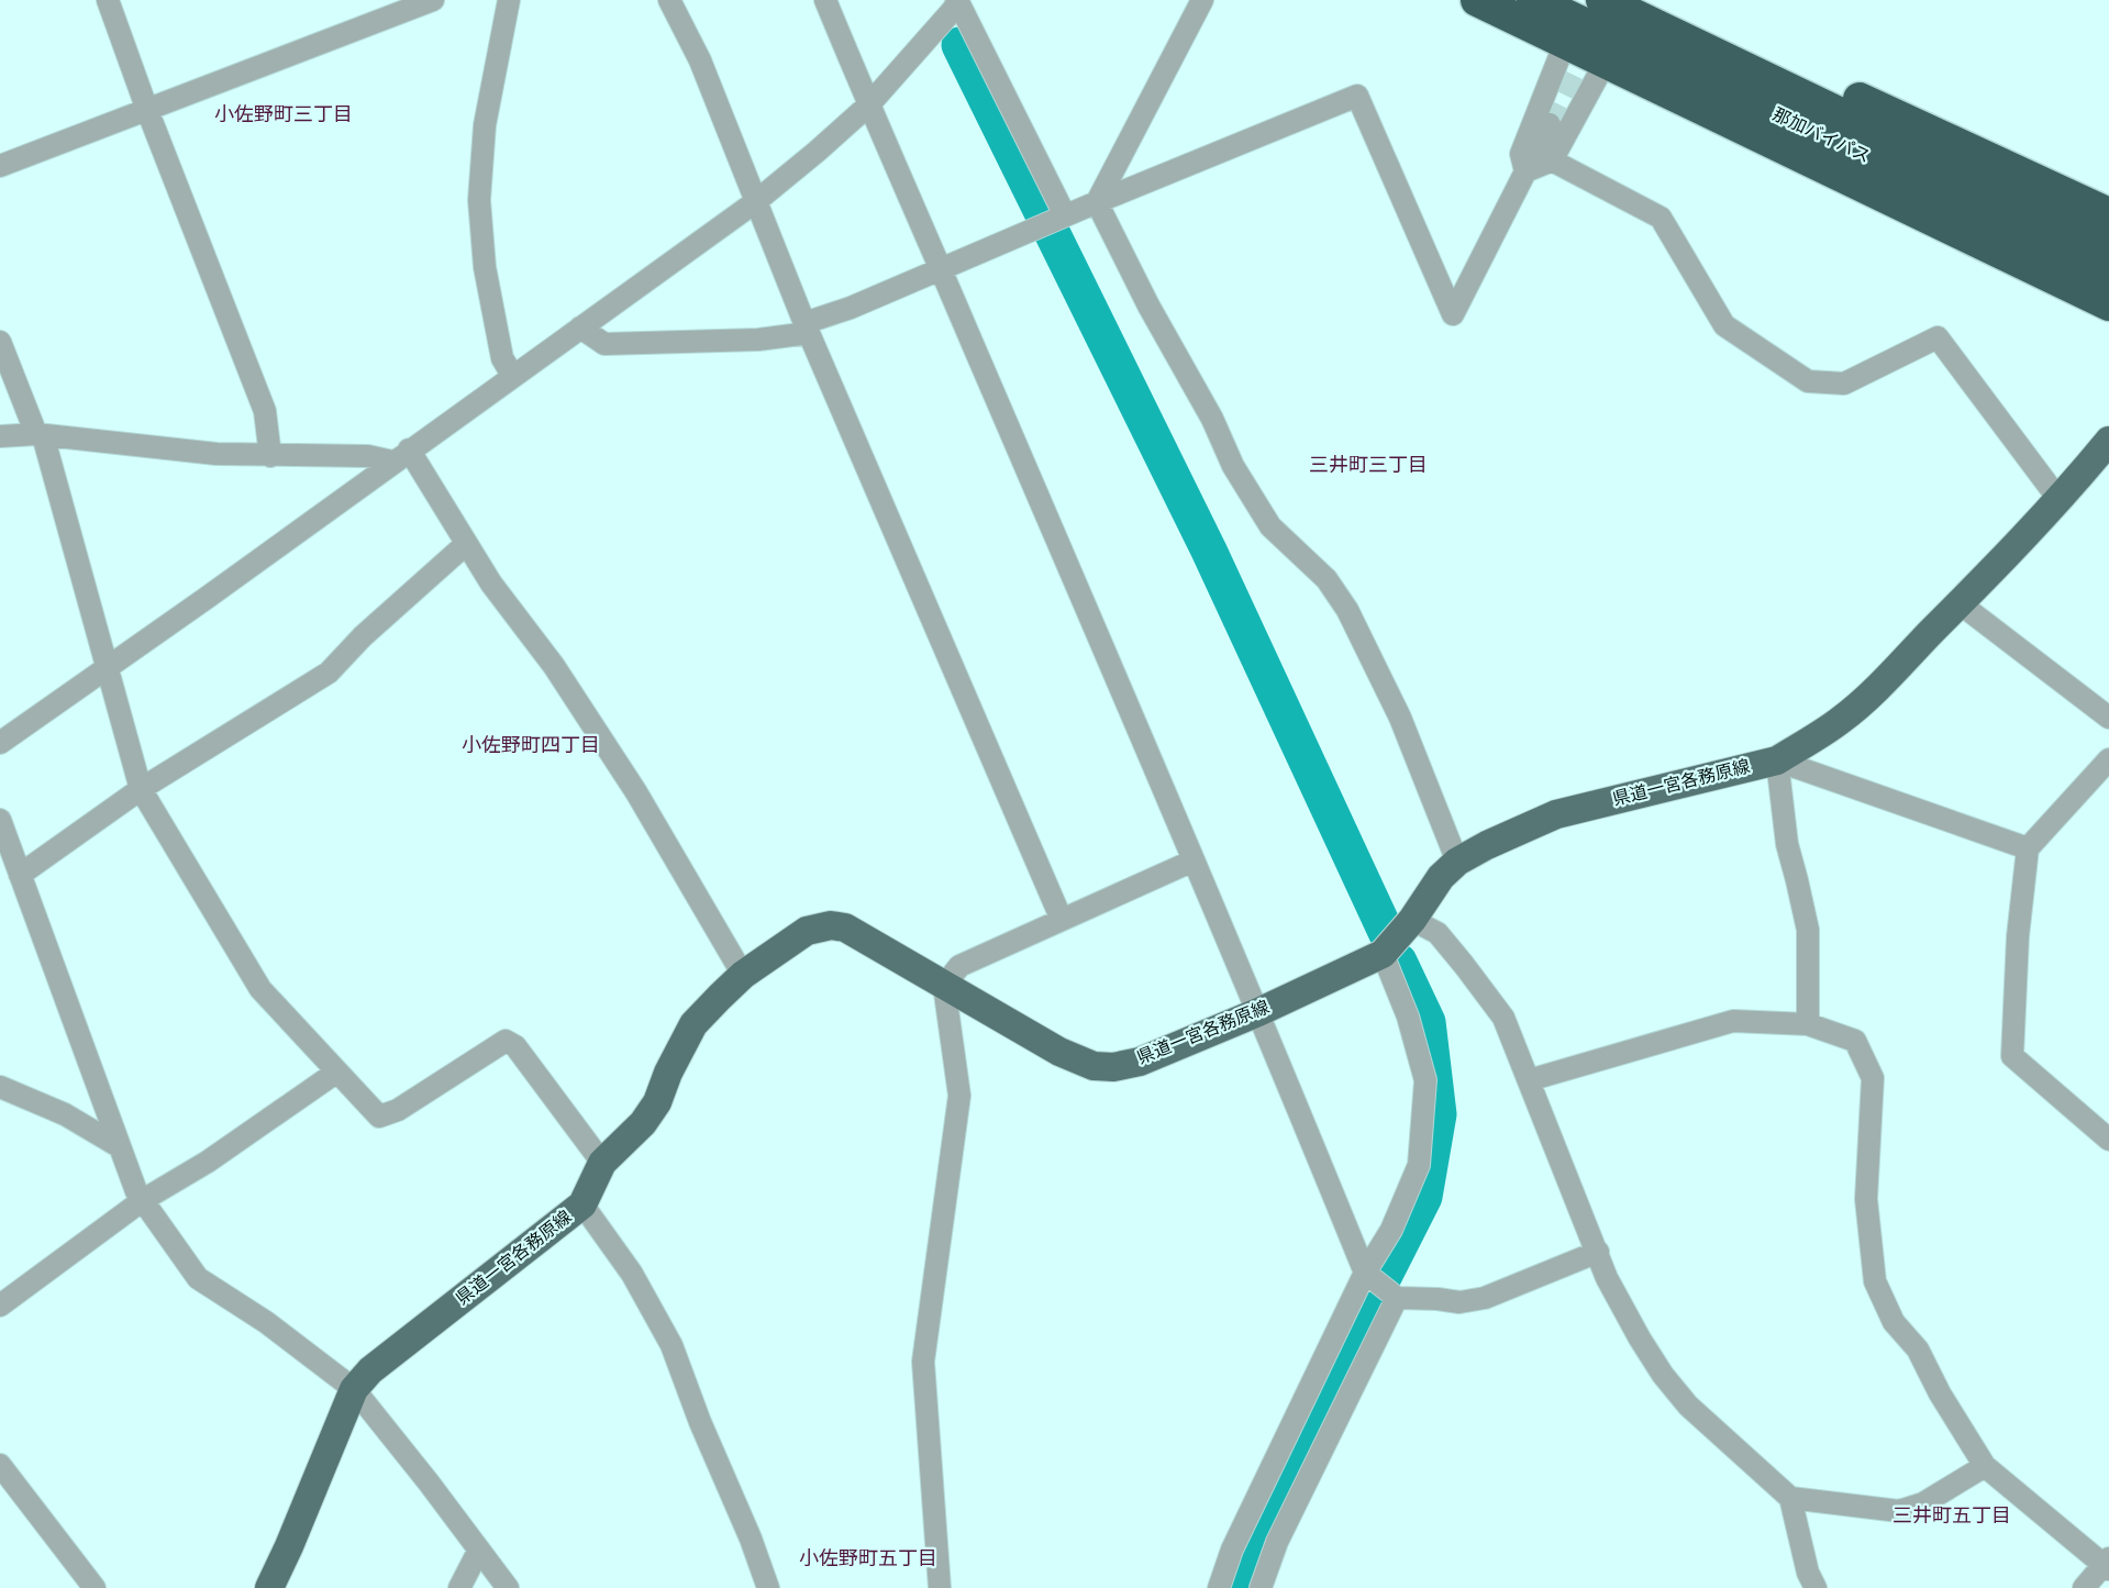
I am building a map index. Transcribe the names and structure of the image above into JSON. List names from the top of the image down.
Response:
{
  "streets": {
    "highway": ["那加バイパス"],
    "main road": ["県道一宮各務原線"]
  },
  "districts": [
    "小佐野町三丁目",
    "三井町三丁目",
    "小佐野町四丁目",
    "三井町五丁目",
    "小佐野町五丁目"
  ]
}
